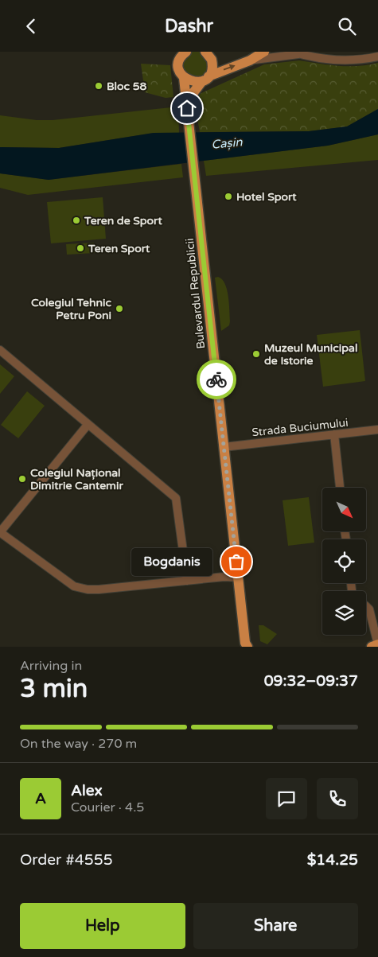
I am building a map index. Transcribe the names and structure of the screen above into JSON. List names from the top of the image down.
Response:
{
  "streets": {
    "main road": ["Bulevardul Republicii"],
    "street": ["Strada Buciumului"]
  },
  "crossings": [
    ["Bulevardul Republicii", "Strada Buciumului"]
  ],
  "water": ["Cașin"],
  "places": [
    "Bloc 58",
    "Hotel Sport",
    "Teren de Sport",
    "Teren Sport",
    "Colegiul Tehnic Petru Poni",
    "Muzeul Municipal de Istorie",
    "Colegiul Național Dimitrie Cantemir",
    "Bogdanis"
  ],
  "north": "bottom right",
  "page": {
    "header": "Dashr",
    "bubble": "Bogdanis",
    "heading": ["3 min", "Arriving in", "09:32–09:37"],
    "panel": [
      "Alex",
      "Courier · 4.5",
      "Order #4555",
      "$14.25"
    ],
    "bar": "On the way · 270 m",
    "round": "A",
    "buttons": ["Help", "Share"]
  }
}
